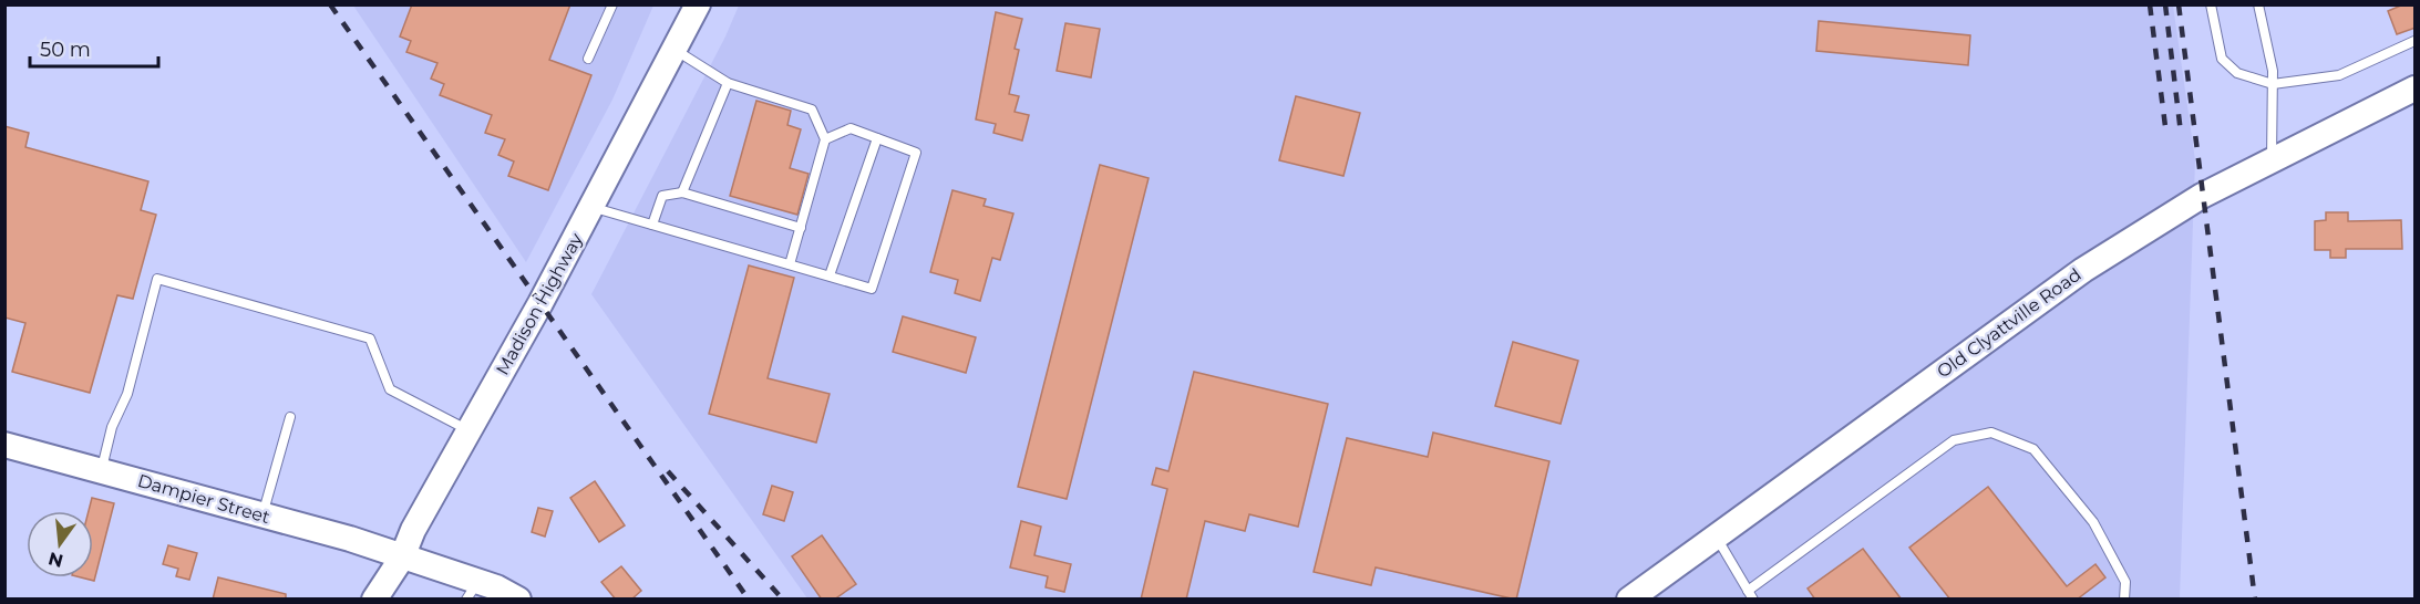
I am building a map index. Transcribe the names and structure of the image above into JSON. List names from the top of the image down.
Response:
{
  "streets": {
    "main road": ["Madison Highway", "Old Clyattville Road", "Dampier Street"]
  },
  "crossings": [
    ["Madison Highway", "Dampier Street"]
  ],
  "scale_bar": "50 m",
  "north": "bottom"
}
